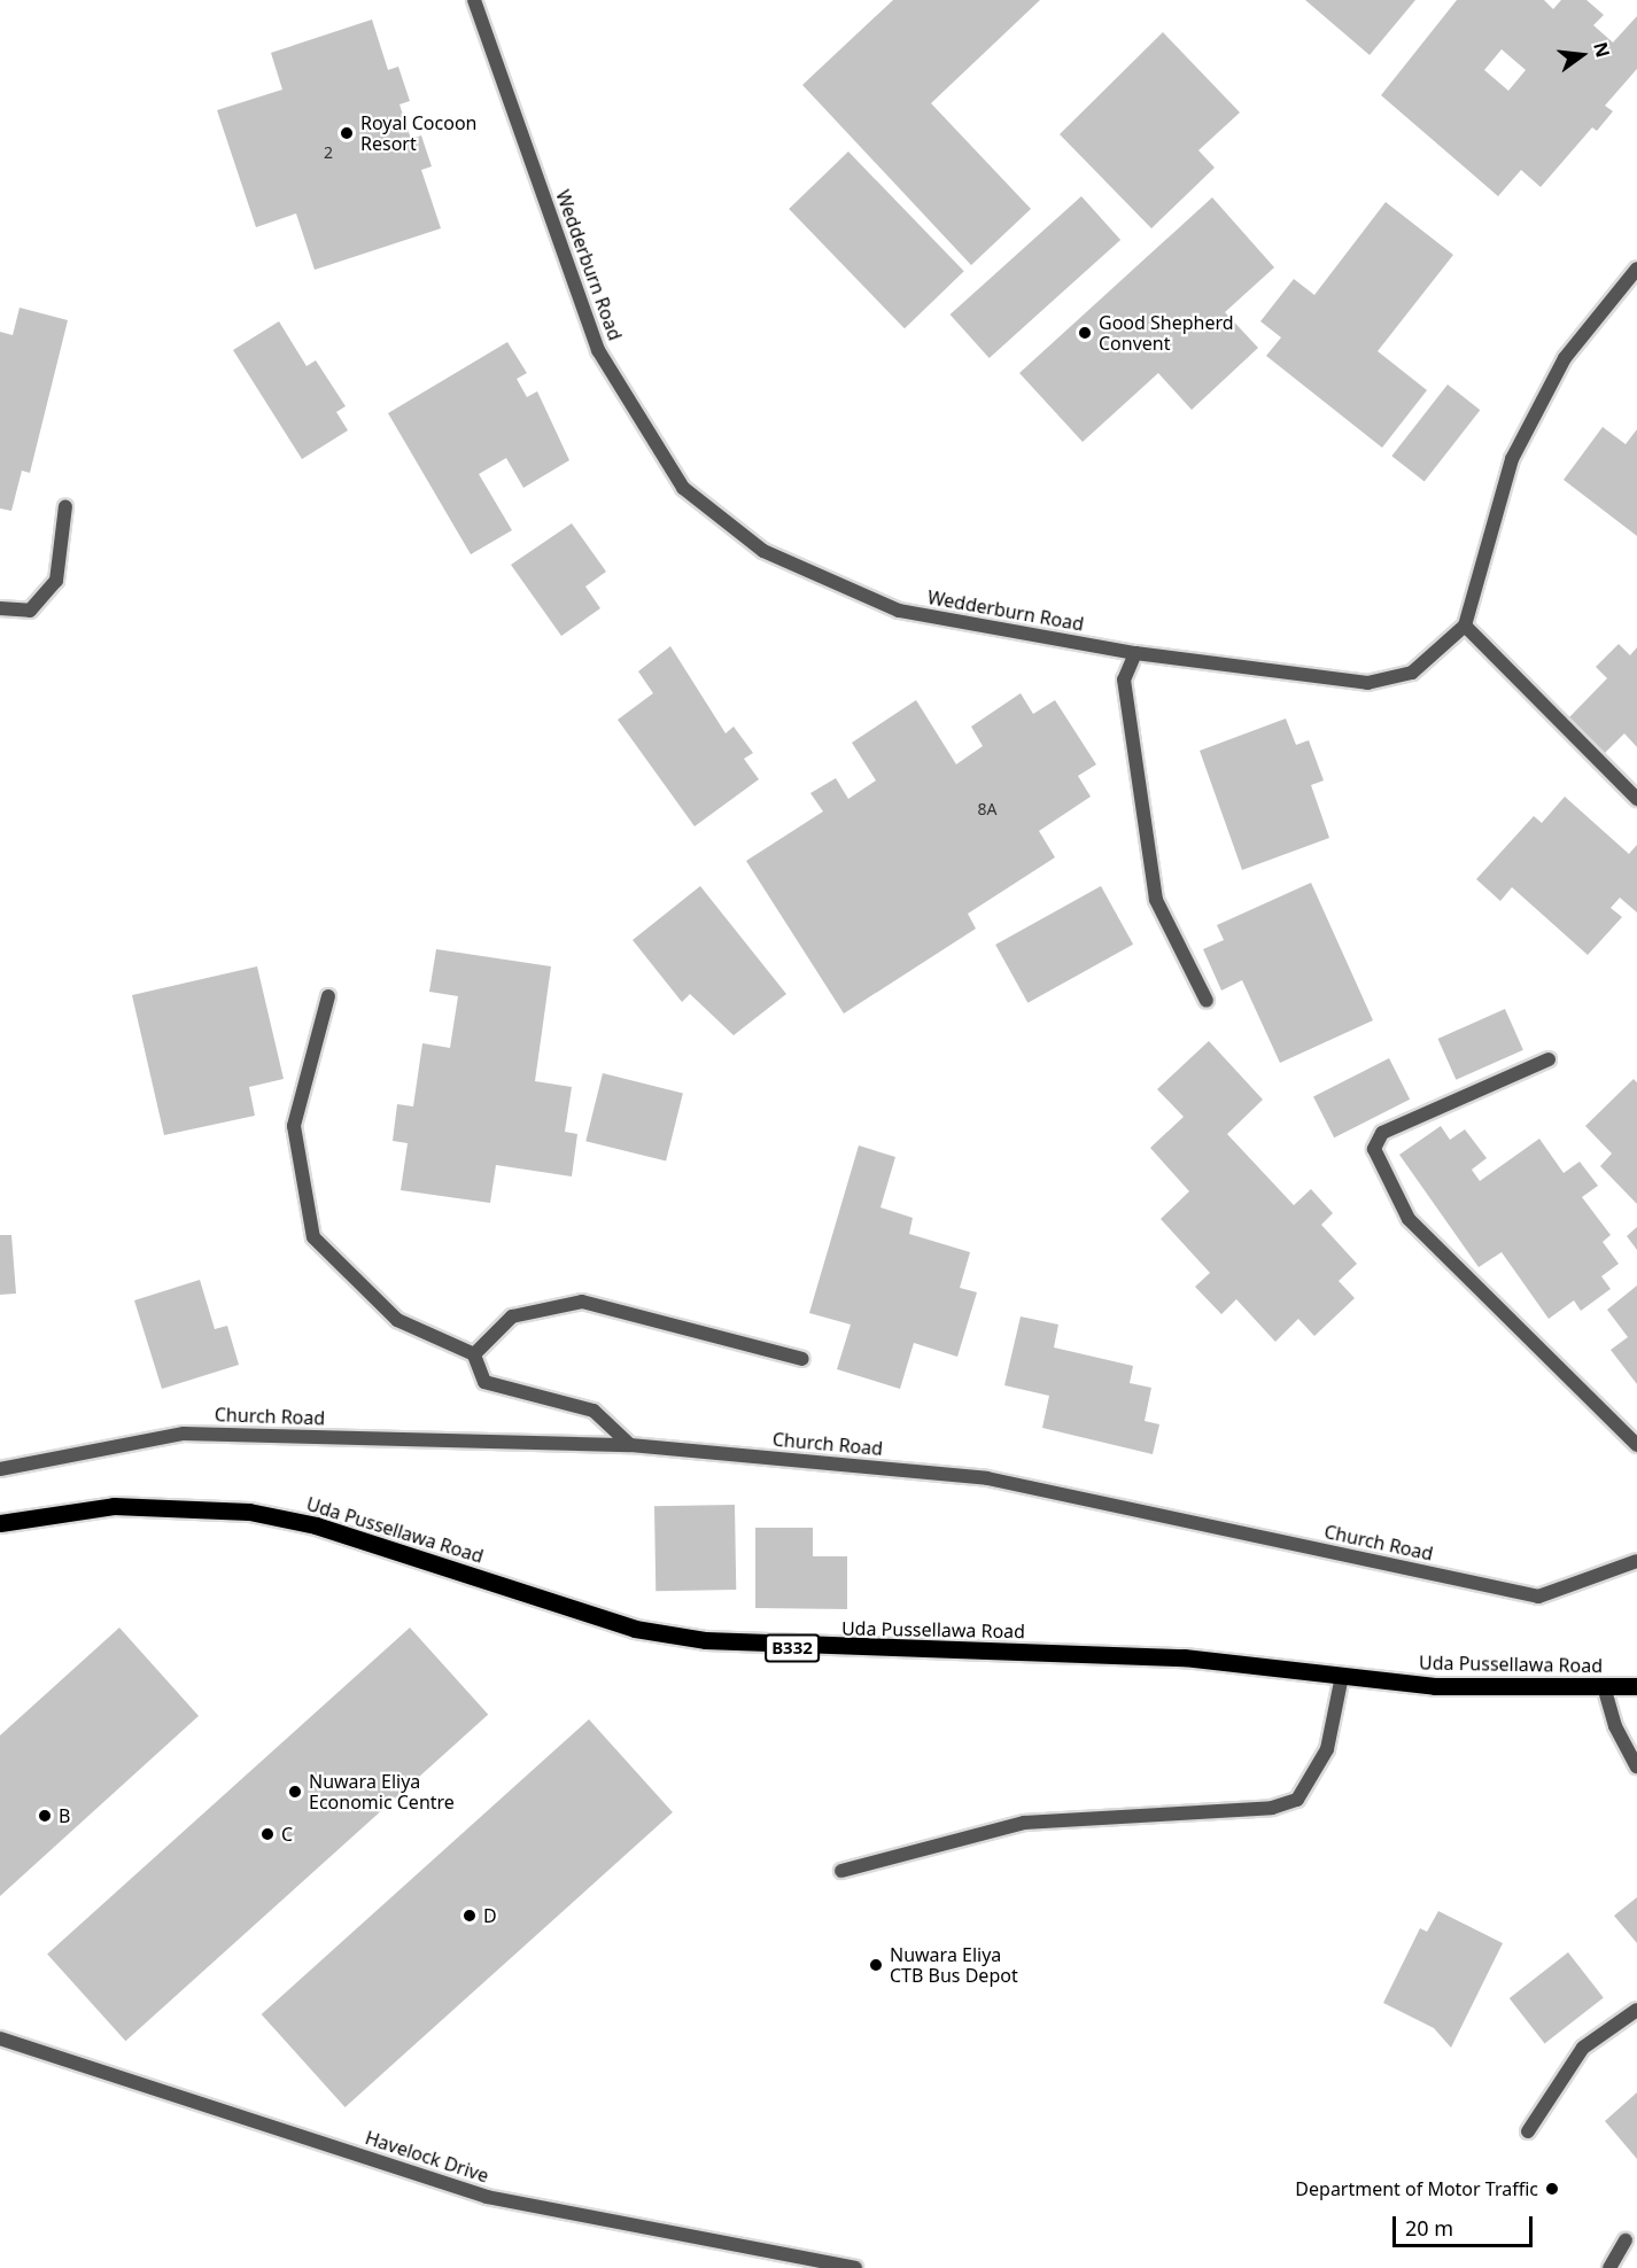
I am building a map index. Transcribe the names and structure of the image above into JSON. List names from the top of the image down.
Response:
{
  "streets": {
    "main road": ["Uda Pussellawa Road", "B332"],
    "street": ["Wedderburn Road", "Church Road", "Havelock Drive"]
  },
  "places": [
    "Royal Cocoon Resort",
    "Good Shepherd Convent",
    "Nuwara Eliya Economic Centre",
    "B",
    "C",
    "D",
    "Nuwara Eliya CTB Bus Depot",
    "Department of Motor Traffic"
  ],
  "house_numbers": ["2", "8A"],
  "scale_bar": "20 m",
  "north": "right"
}
